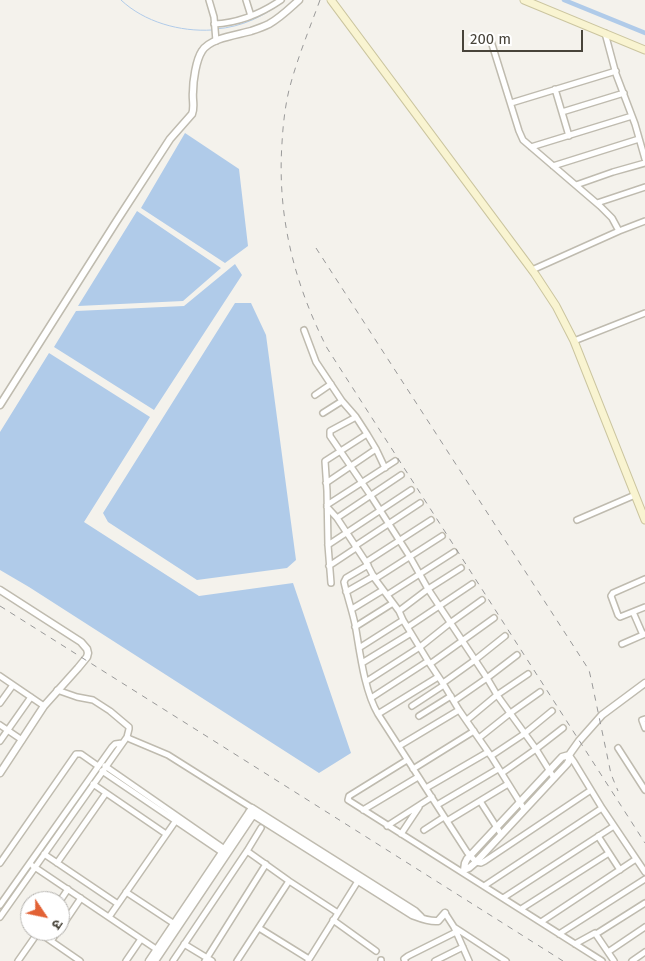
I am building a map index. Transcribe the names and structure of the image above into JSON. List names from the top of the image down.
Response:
{
  "scale_bar": "200 m",
  "north": "bottom right"
}
